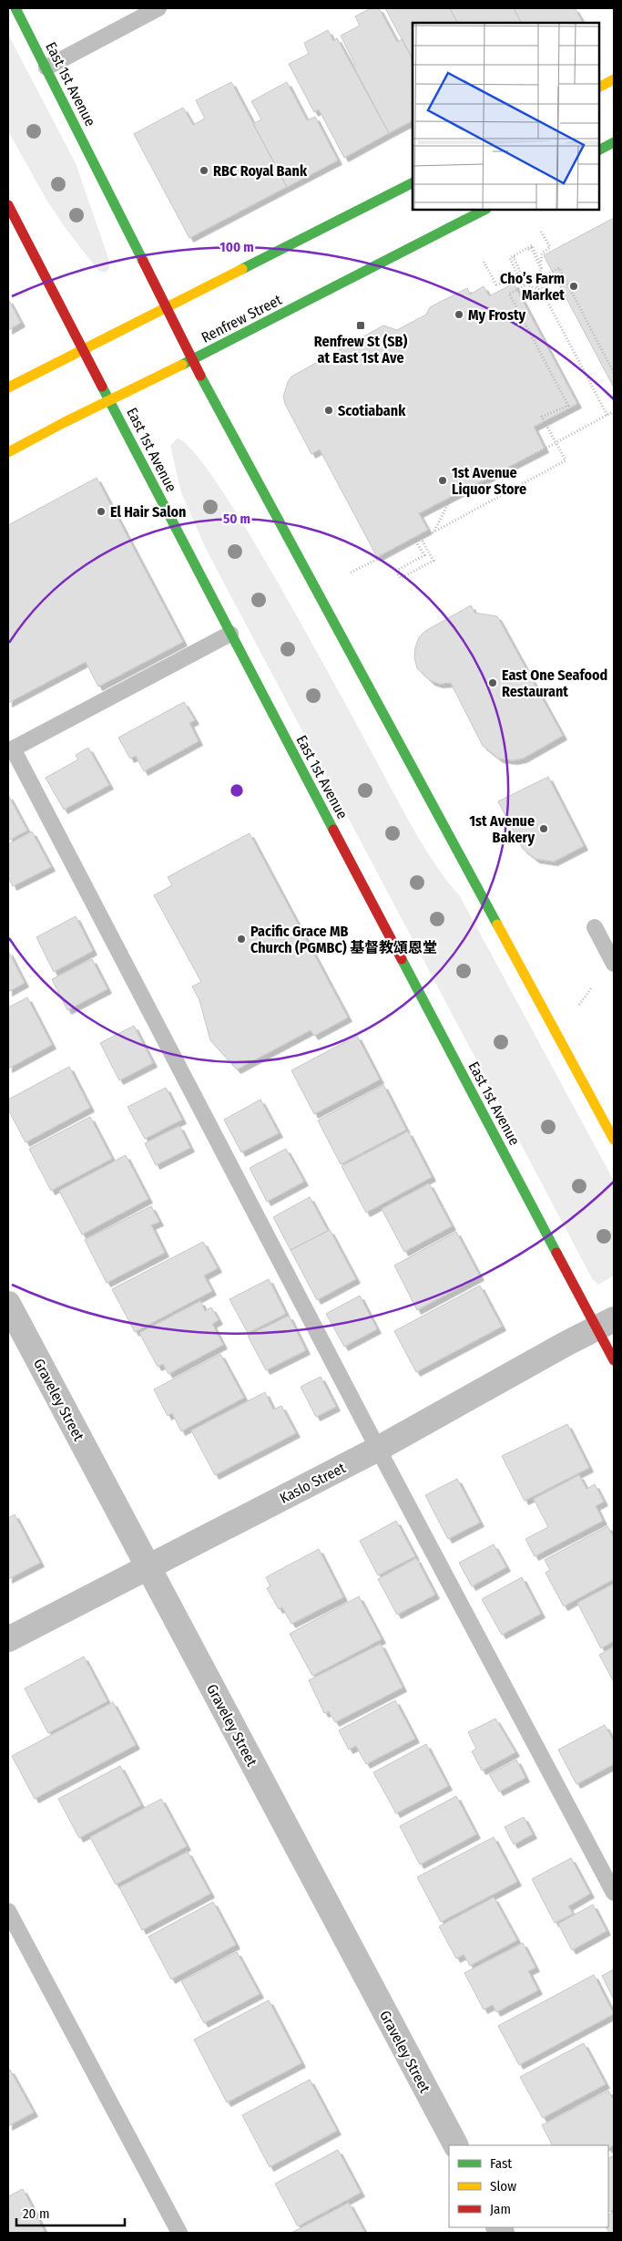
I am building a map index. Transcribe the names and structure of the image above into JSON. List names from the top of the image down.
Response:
{
  "streets": {
    "main road": ["East 1st Avenue", "Renfrew Street"],
    "street": ["Graveley Street", "Kaslo Street"]
  },
  "crossings": [
    ["East 1st Avenue", "Renfrew Street"],
    ["East 1st Avenue", "Kaslo Street"],
    ["Graveley Street", "Kaslo Street"]
  ],
  "places": {
    "other": [
      "RBC Royal Bank",
      "Cho’s Farm Market",
      "My Frosty",
      "Scotiabank",
      "1st Avenue Liquor Store",
      "El Hair Salon",
      "East One Seafood Restaurant",
      "1st Avenue Bakery",
      "Pacific Grace MB Church (PGMBC) 基督教頌恩堂"
    ],
    "transit": ["Renfrew St (SB) at East 1st Ave"]
  },
  "legend": ["Fast", "Slow", "Jam"],
  "scale_bar": "20 m",
  "rings": ["100 m", "50 m"]
}
